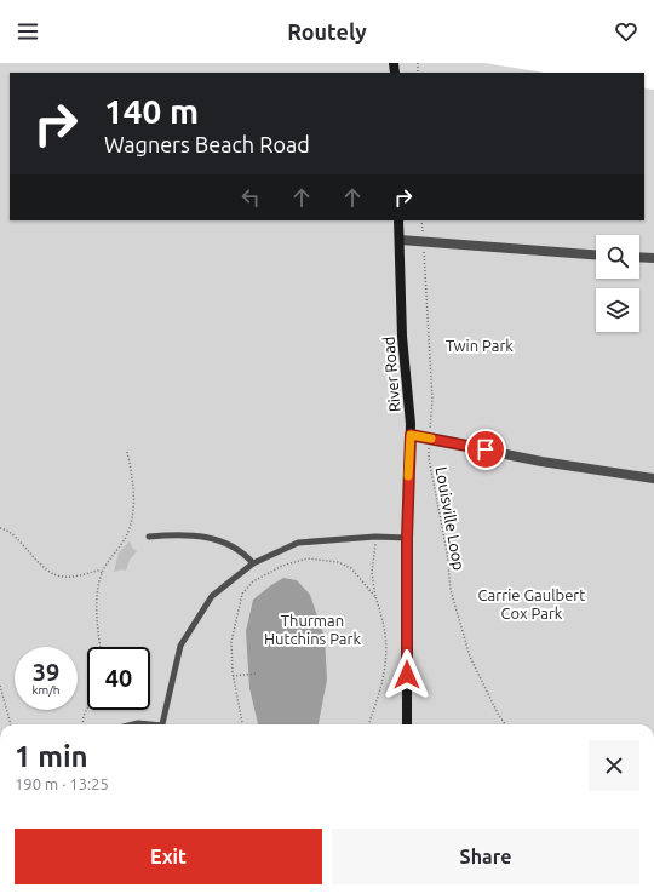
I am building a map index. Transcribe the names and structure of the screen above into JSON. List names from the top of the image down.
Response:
{
  "streets": {
    "street": ["River Road"],
    "path": ["Louisville Loop"]
  },
  "parks": ["Twin Park", "Carrie Gaulbert Cox Park", "Thurman Hutchins Park"],
  "page": {
    "header": "Routely",
    "turn": ["140 m", "Wagners Beach Road"],
    "speed": "39 km/h",
    "limit": "40",
    "heading": ["1 min", "190 m · 13:25"],
    "buttons": ["Exit", "Share"]
  }
}
